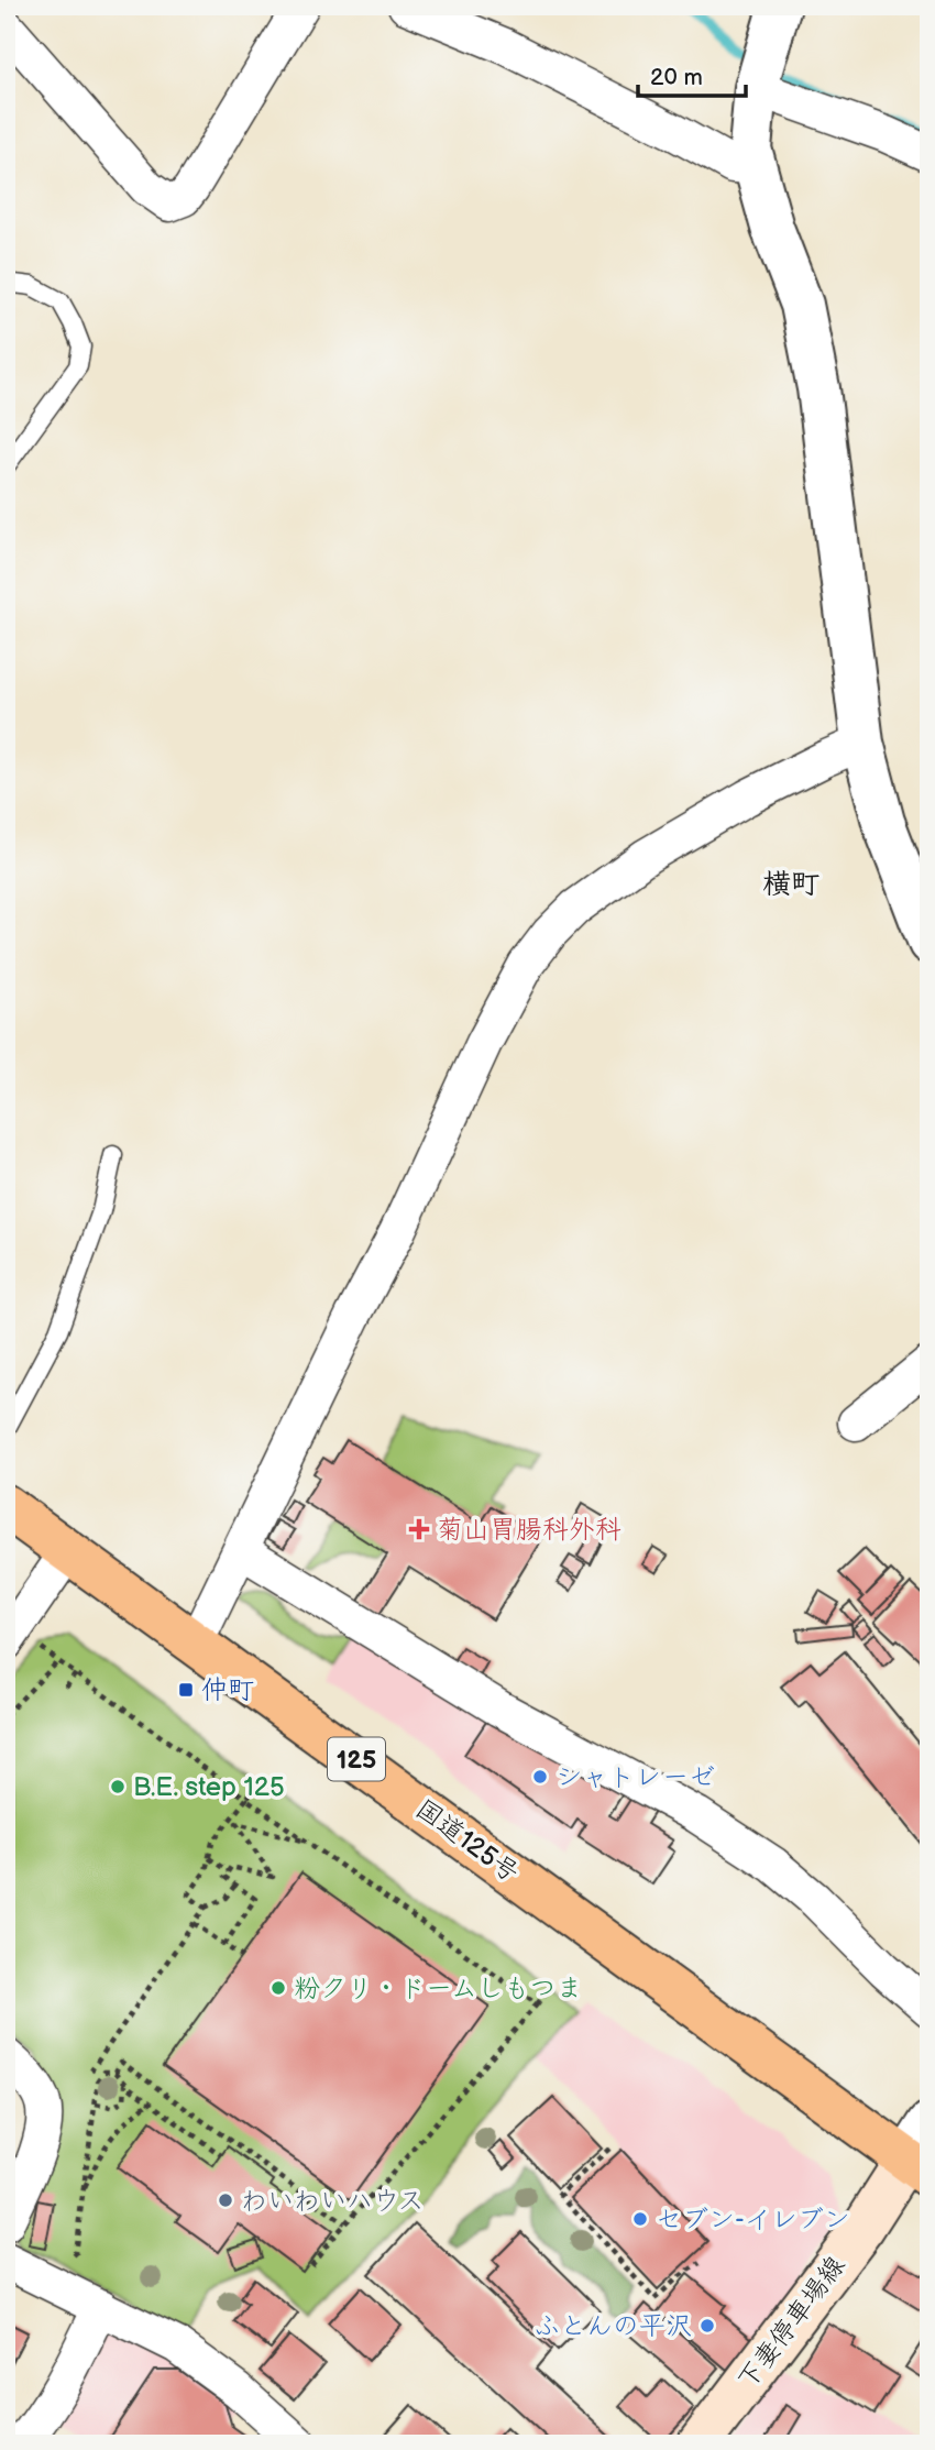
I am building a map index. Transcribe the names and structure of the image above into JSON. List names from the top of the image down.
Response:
{
  "streets": {
    "highway": ["125", "国道125号"],
    "main road": ["下妻停車場線"]
  },
  "crossings": [
    ["国道125号", "下妻停車場線"]
  ],
  "districts": ["横町"],
  "places": {
    "health": ["菊山胃腸科外科"],
    "transit": ["仲町"],
    "other": [
      "シャトレーゼ",
      "B.E. step 125",
      "粉クリ・ドームしもつま",
      "わいわいハウス",
      "セブン-イレブン",
      "ふとんの平沢"
    ]
  },
  "scale_bar": "20 m"
}
